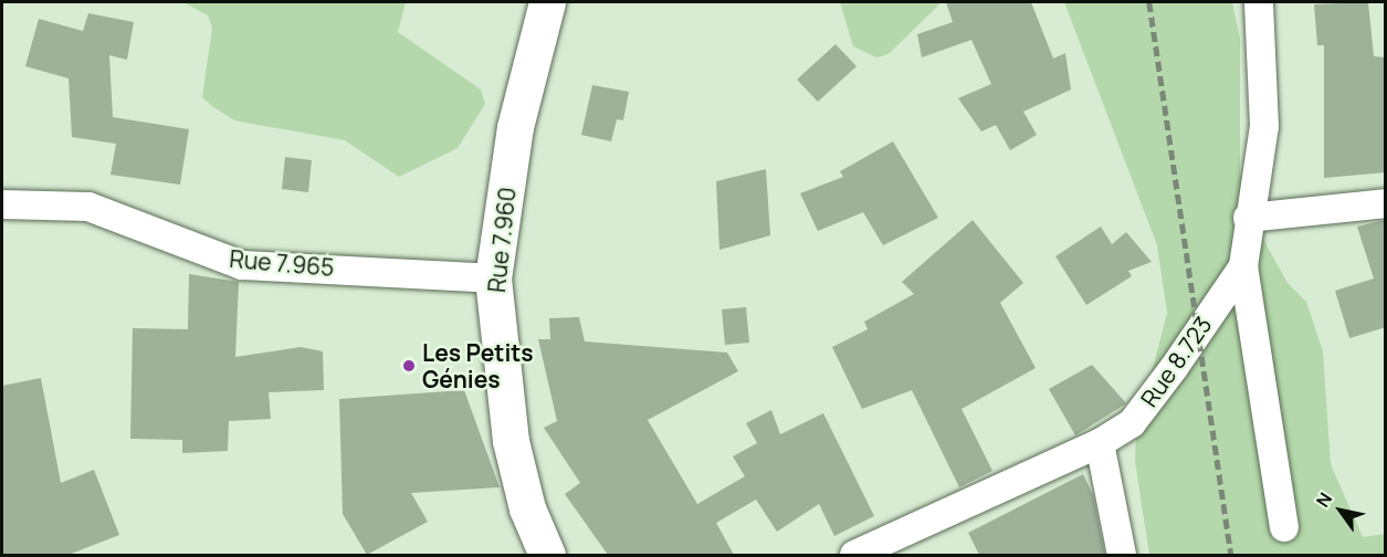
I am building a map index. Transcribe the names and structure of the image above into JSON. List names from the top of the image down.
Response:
{
  "streets": {
    "street": ["Rue 7.960", "Rue 7.965", "Rue 8.723"]
  },
  "crossings": [
    ["Rue 7.960", "Rue 7.965"]
  ],
  "places": ["Les Petits Génies"],
  "north": "top left"
}
